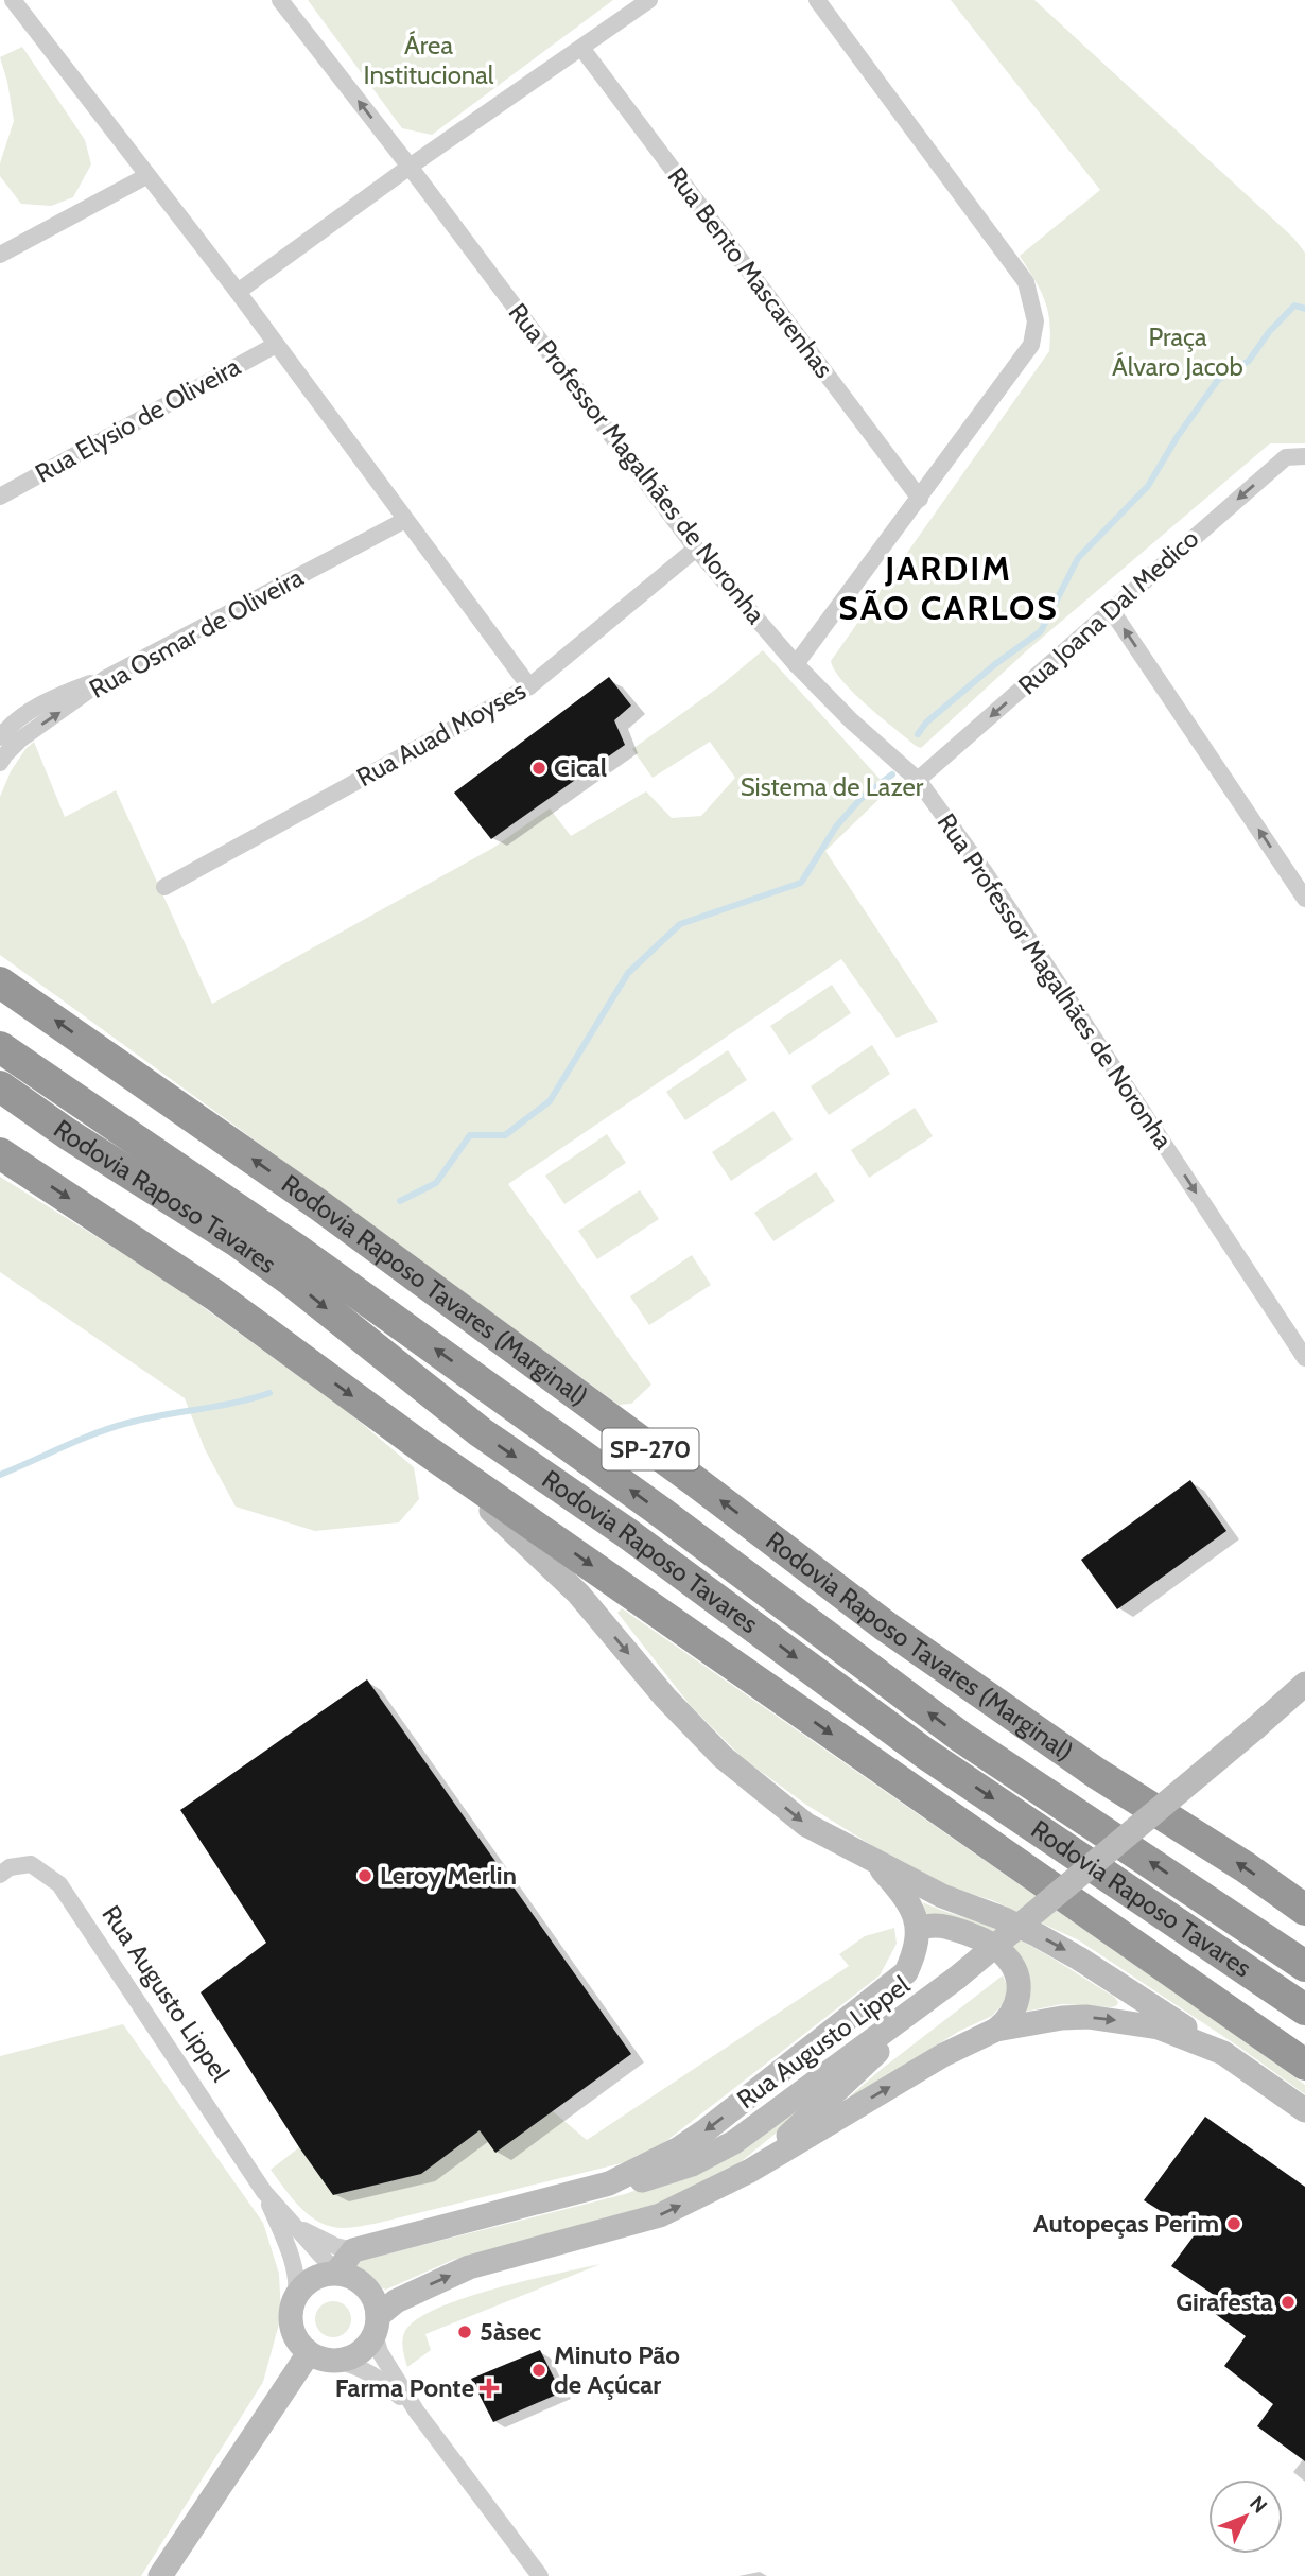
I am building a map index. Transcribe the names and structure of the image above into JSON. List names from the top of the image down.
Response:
{
  "streets": {
    "highway": ["Rodovia Raposo Tavares", "Rodovia Raposo Tavares (Marginal)", "SP-270"],
    "main road": ["Rua Augusto Lippel"],
    "street": [
      "Rua Bento Mascarenhas",
      "Rua Elysio de Oliveira",
      "Rua Professor Magalhães de Noronha",
      "Rua Joana Dal Medico",
      "Rua Osmar de Oliveira",
      "Rua Auad Moyses"
    ]
  },
  "crossings": [
    ["Rua Professor Magalhães de Noronha", "Rua Joana Dal Medico"],
    ["Rua Professor Magalhães de Noronha", "Rua Auad Moyses"]
  ],
  "one_way": ["Rua Joana Dal Medico"],
  "districts": ["JARDIM SÃO CARLOS"],
  "parks": ["Área Institucional", "Praça Álvaro Jacob", "Sistema de Lazer"],
  "places": {
    "other": [
      "Cical",
      "Leroy Merlin",
      "Autopeças Perim",
      "Girafesta",
      "5àsec",
      "Minuto Pão de Açúcar"
    ],
    "health": ["Farma Ponte"]
  },
  "north": "top right"
}
